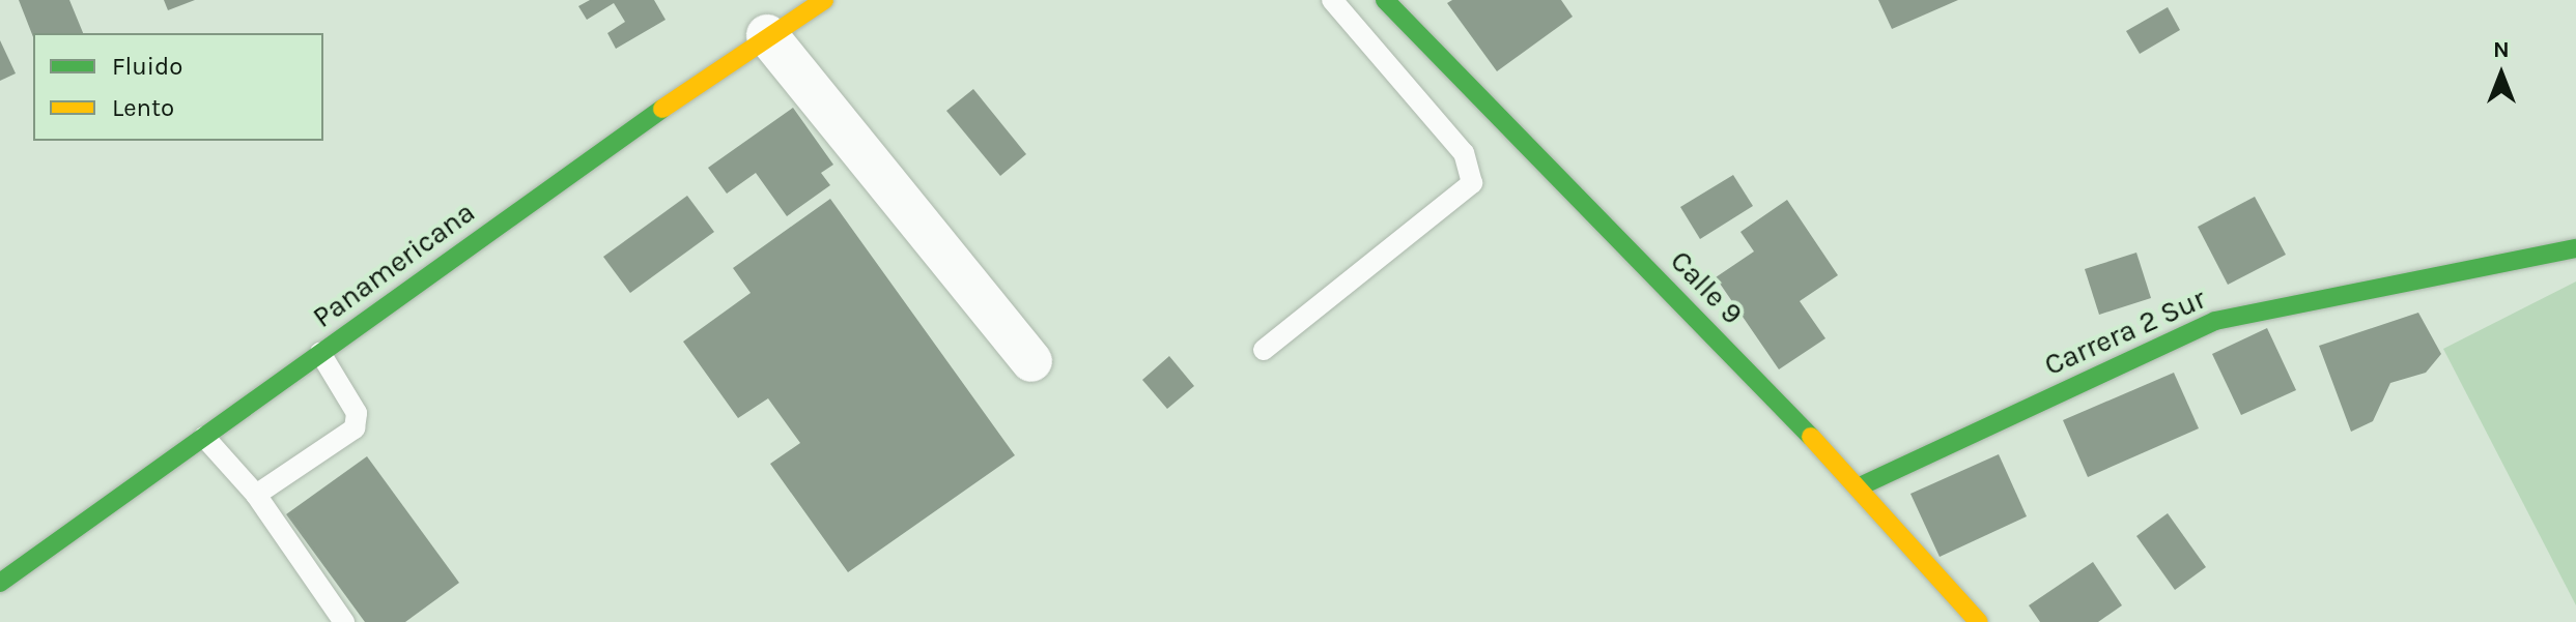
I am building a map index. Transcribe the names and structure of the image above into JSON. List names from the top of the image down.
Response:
{
  "streets": {
    "street": ["Panamericana", "Calle 9", "Carrera 2 Sur"]
  },
  "crossings": [
    ["Calle 9", "Carrera 2 Sur"]
  ],
  "legend": ["Fluido", "Lento"],
  "north": "top"
}
